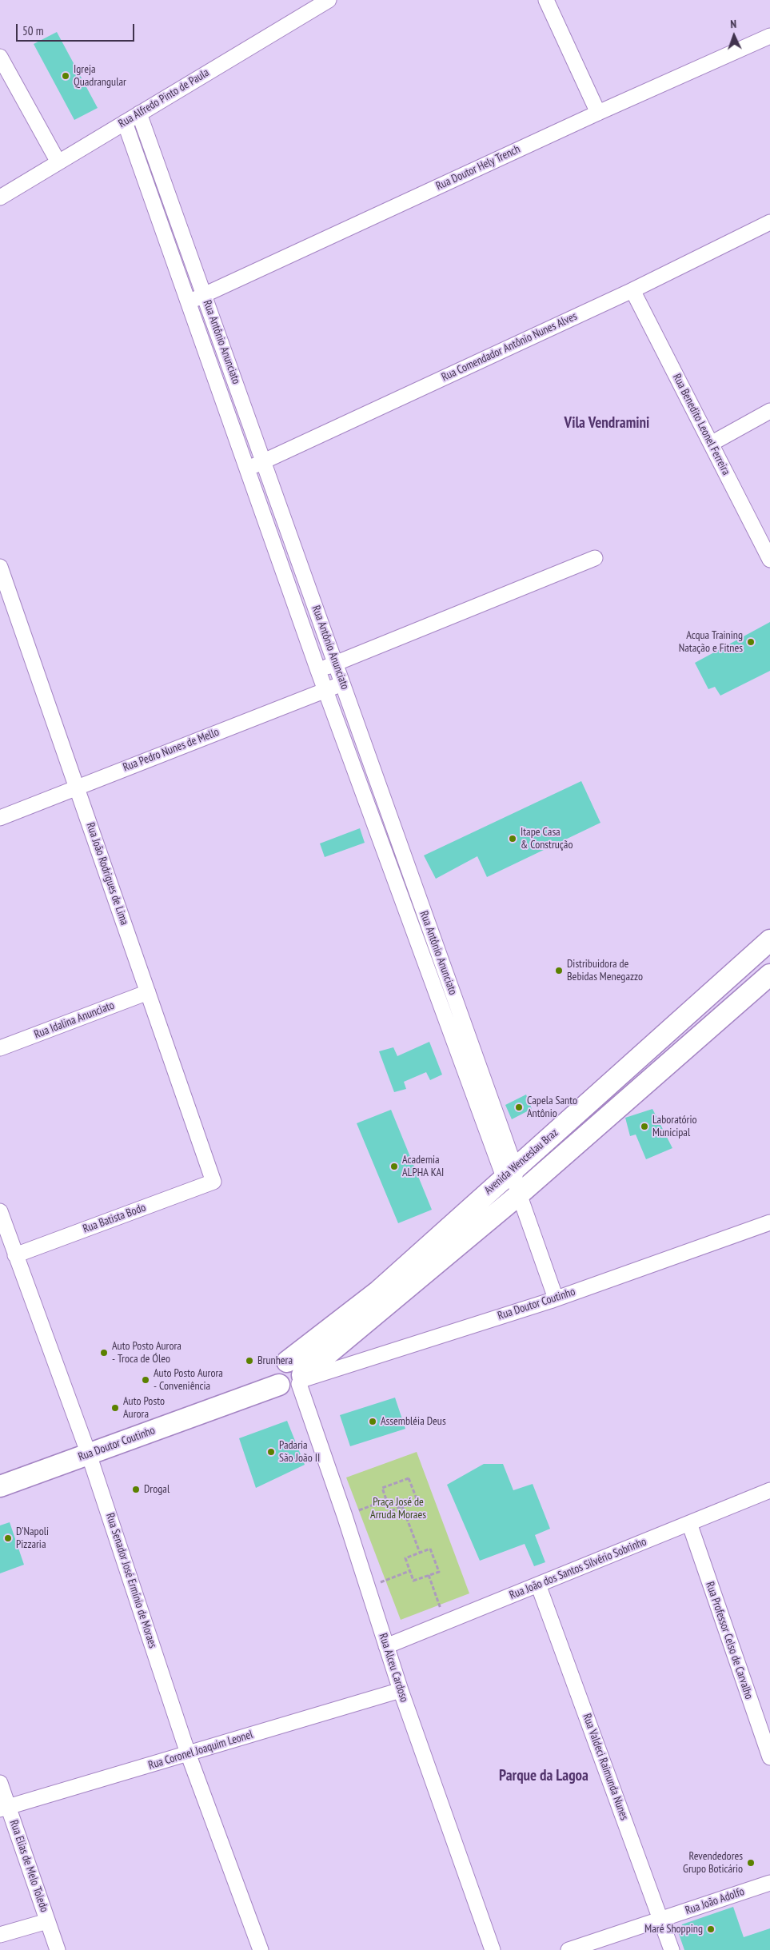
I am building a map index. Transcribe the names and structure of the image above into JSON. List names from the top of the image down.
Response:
{
  "streets": {
    "main road": ["Avenida Wenceslau Braz", "Rua Doutor Coutinho"],
    "street": [
      "Rua Alfredo Pinto de Paula",
      "Rua Doutor Hely Trench",
      "Rua Antônio Anunciato",
      "Rua Comendador Antônio Nunes Alves",
      "Rua Benedito Leonel Ferreira",
      "Rua Pedro Nunes de Mello",
      "Rua João Rodrigues de Lima",
      "Rua Idalina Anunciato",
      "Rua Batista Bodo",
      "Rua João dos Santos Silvério Sobrinho",
      "Rua Senador José Ermínio de Moraes",
      "Rua Professor Celso de Carvalho",
      "Rua Alceu Cardoso",
      "Rua Coronel Joaquim Leonel",
      "Rua Valdeci Raimunda Nunes",
      "Rua Elias de Melo Toledo",
      "Rua João Adolfo"
    ]
  },
  "crossings": [
    ["Rua Alfredo Pinto de Paula", "Rua Antônio Anunciato"],
    ["Rua Doutor Hely Trench", "Rua Antônio Anunciato"],
    ["Rua Antônio Anunciato", "Rua Comendador Antônio Nunes Alves"],
    ["Rua Antônio Anunciato", "Rua Pedro Nunes de Mello"],
    ["Rua Antônio Anunciato", "Avenida Wenceslau Braz"],
    ["Rua Antônio Anunciato", "Rua Doutor Coutinho"],
    ["Rua Comendador Antônio Nunes Alves", "Rua Benedito Leonel Ferreira"],
    ["Rua Pedro Nunes de Mello", "Rua João Rodrigues de Lima"],
    ["Rua João Rodrigues de Lima", "Rua Idalina Anunciato"],
    ["Rua João Rodrigues de Lima", "Rua Batista Bodo"],
    ["Avenida Wenceslau Braz", "Rua Doutor Coutinho"],
    ["Avenida Wenceslau Braz", "Rua Alceu Cardoso"],
    ["Rua Batista Bodo", "Rua Senador José Ermínio de Moraes"],
    ["Rua Doutor Coutinho", "Rua Senador José Ermínio de Moraes"],
    ["Rua Doutor Coutinho", "Rua Alceu Cardoso"],
    ["Rua João dos Santos Silvério Sobrinho", "Rua Professor Celso de Carvalho"],
    ["Rua João dos Santos Silvério Sobrinho", "Rua Alceu Cardoso"],
    ["Rua João dos Santos Silvério Sobrinho", "Rua Valdeci Raimunda Nunes"],
    ["Rua Senador José Ermínio de Moraes", "Rua Coronel Joaquim Leonel"],
    ["Rua Alceu Cardoso", "Rua Coronel Joaquim Leonel"],
    ["Rua Coronel Joaquim Leonel", "Rua Elias de Melo Toledo"],
    ["Rua Valdeci Raimunda Nunes", "Rua João Adolfo"]
  ],
  "districts": ["Vila Vendramini", "Parque da Lagoa"],
  "parks": ["Praça José de Arruda Moraes"],
  "places": [
    "Igreja Quadrangular",
    "Acqua Training Natação e Fitnes",
    "Itape Casa & Construção",
    "Distribuidora de Bebidas Menegazzo",
    "Capela Santo Antônio",
    "Laboratório Municipal",
    "Academia ALPHA KAI",
    "Auto Posto Aurora - Troca de Óleo",
    "Brunhera",
    "Auto Posto Aurora - Conveniência",
    "Auto Posto Aurora",
    "Assembléia Deus",
    "Padaria São João II",
    "Drogal",
    "D'Napoli Pizzaria",
    "Revendedores Grupo Boticário",
    "Maré Shopping"
  ],
  "scale_bar": "50 m",
  "north": "top"
}
